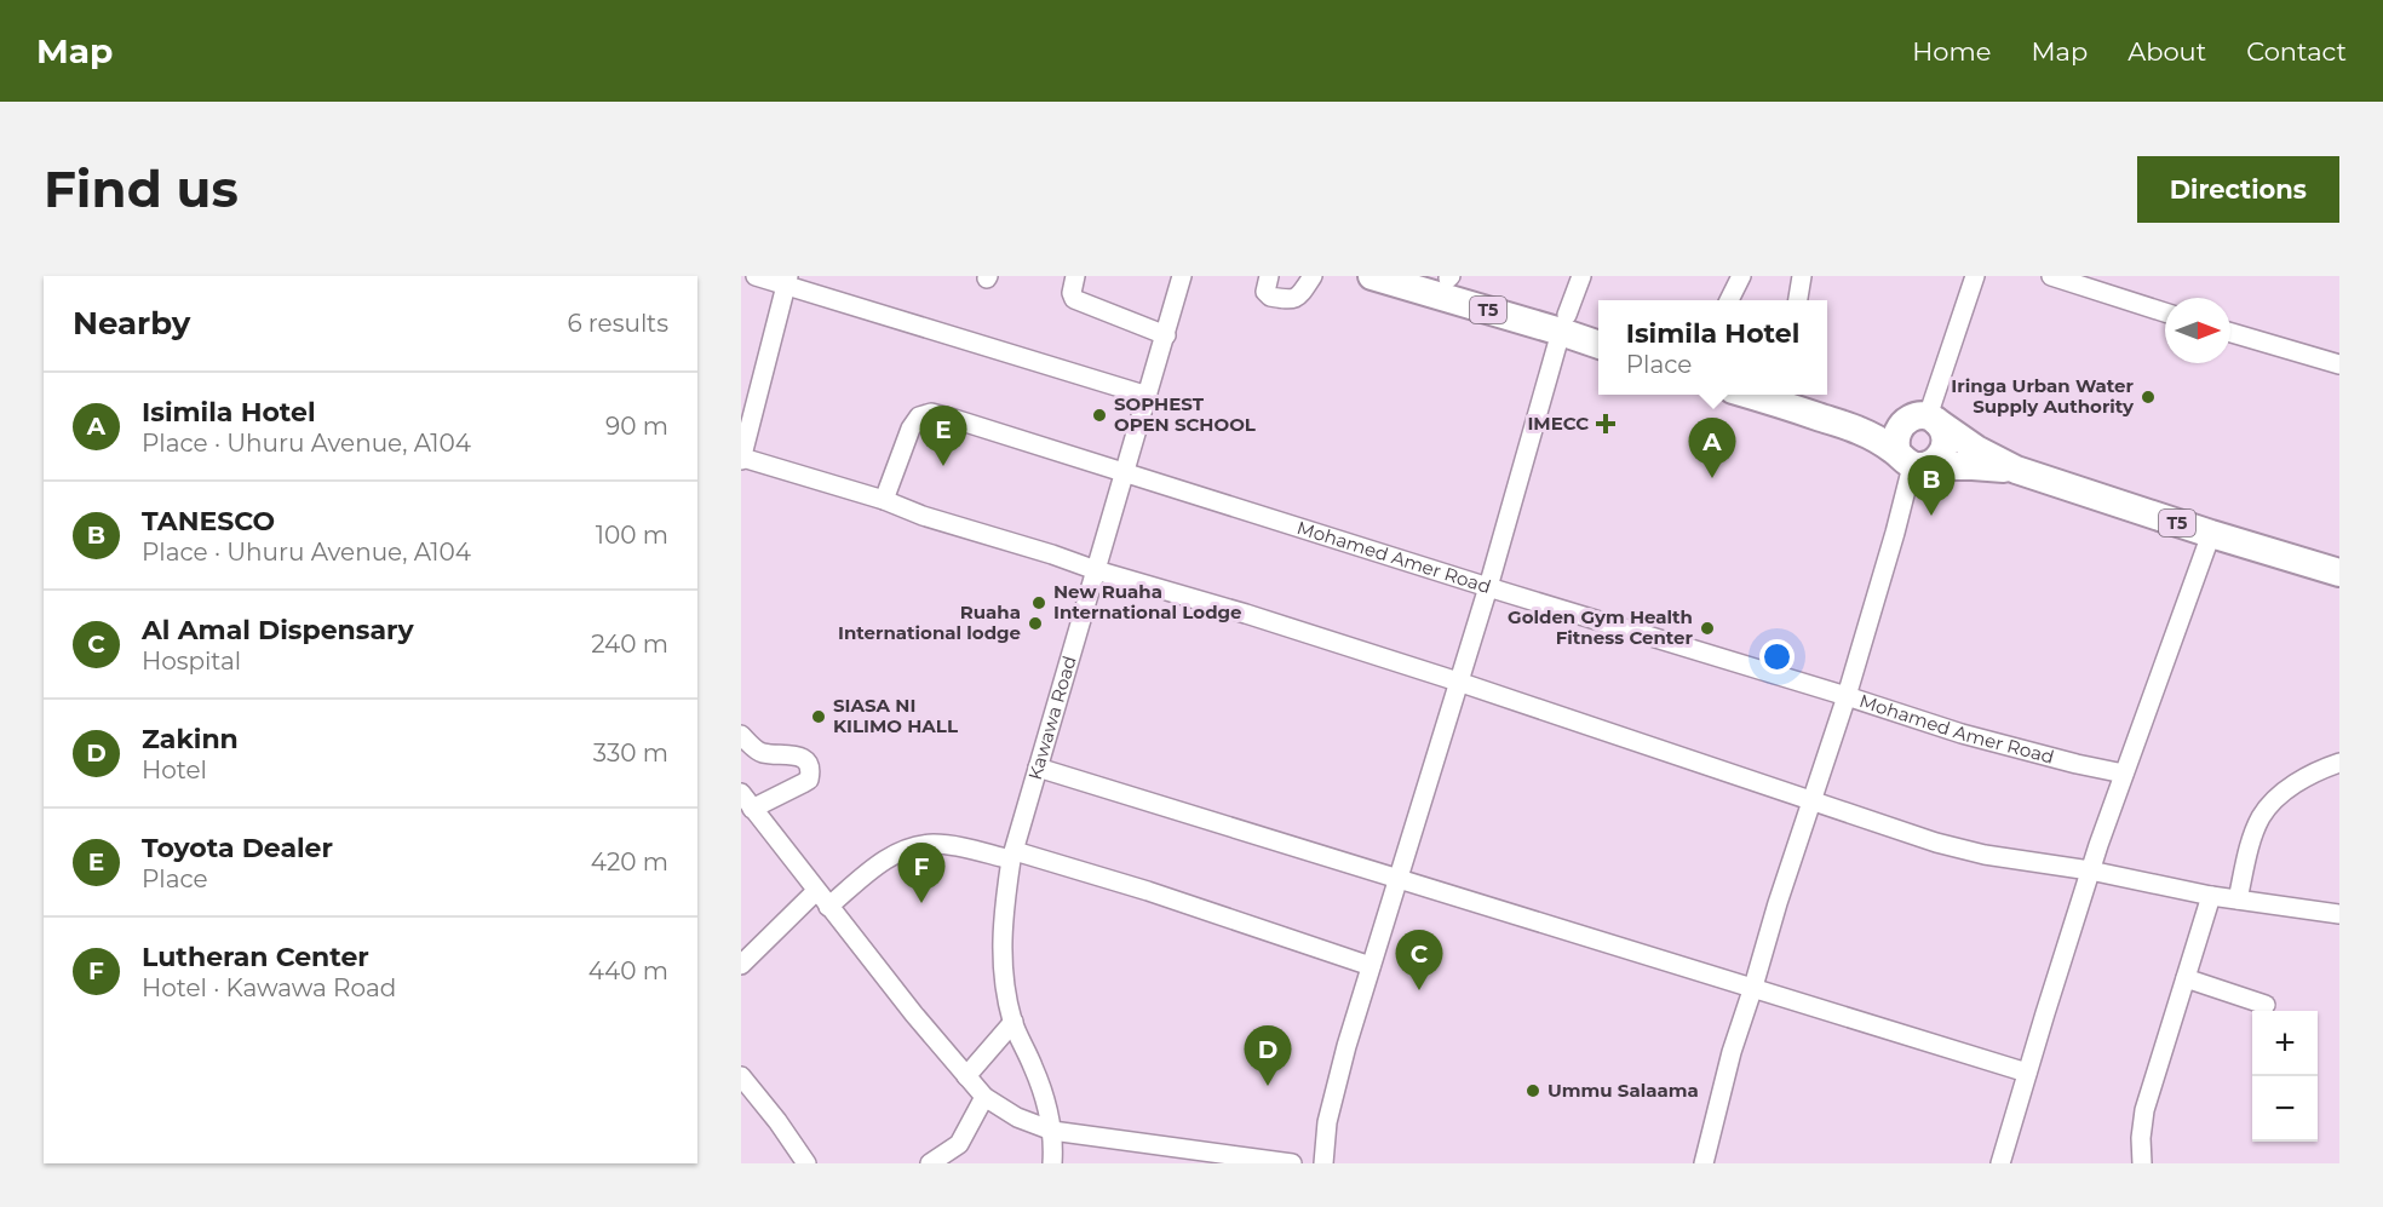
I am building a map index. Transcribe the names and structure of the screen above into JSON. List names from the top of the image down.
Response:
{
  "streets": {
    "highway": ["T5"],
    "street": ["Mohamed Amer Road", "Kawawa Road"]
  },
  "crossings": [
    ["Mohamed Amer Road", "Kawawa Road"]
  ],
  "places": {
    "other": [
      "Iringa Urban Water Supply Authority",
      "SOPHEST OPEN SCHOOL",
      "New Ruaha International Lodge",
      "Ruaha International lodge",
      "Golden Gym Health Fitness Center",
      "SIASA NI KILIMO HALL",
      "Ummu Salaama"
    ],
    "health": ["IMECC"]
  },
  "north": "right",
  "page": {
    "header": "Map",
    "nav": [
      "Home",
      "Map",
      "About",
      "Contact"
    ],
    "buttons": "Directions",
    "title": "Find us",
    "heading": ["Nearby", "6 results"],
    "popup": ["Isimila Hotel", "Place"],
    "list": [
      {
        "mark": "A",
        "name": "Isimila Hotel",
        "note": "Place · Uhuru Avenue, A104",
        "value": "90 m"
      },
      {
        "mark": "B",
        "name": "TANESCO",
        "note": "Place · Uhuru Avenue, A104",
        "value": "100 m"
      },
      {
        "mark": "C",
        "name": "Al Amal Dispensary",
        "note": "Hospital",
        "value": "240 m"
      },
      {
        "mark": "D",
        "name": "Zakinn",
        "note": "Hotel",
        "value": "330 m"
      },
      {
        "mark": "E",
        "name": "Toyota Dealer",
        "note": "Place",
        "value": "420 m"
      },
      {
        "mark": "F",
        "name": "Lutheran Center",
        "note": "Hotel · Kawawa Road",
        "value": "440 m"
      }
    ],
    "pins": [
      "E",
      "A",
      "B",
      "F",
      "C",
      "D"
    ],
    "map_buttons": ["+", "−"]
  }
}
